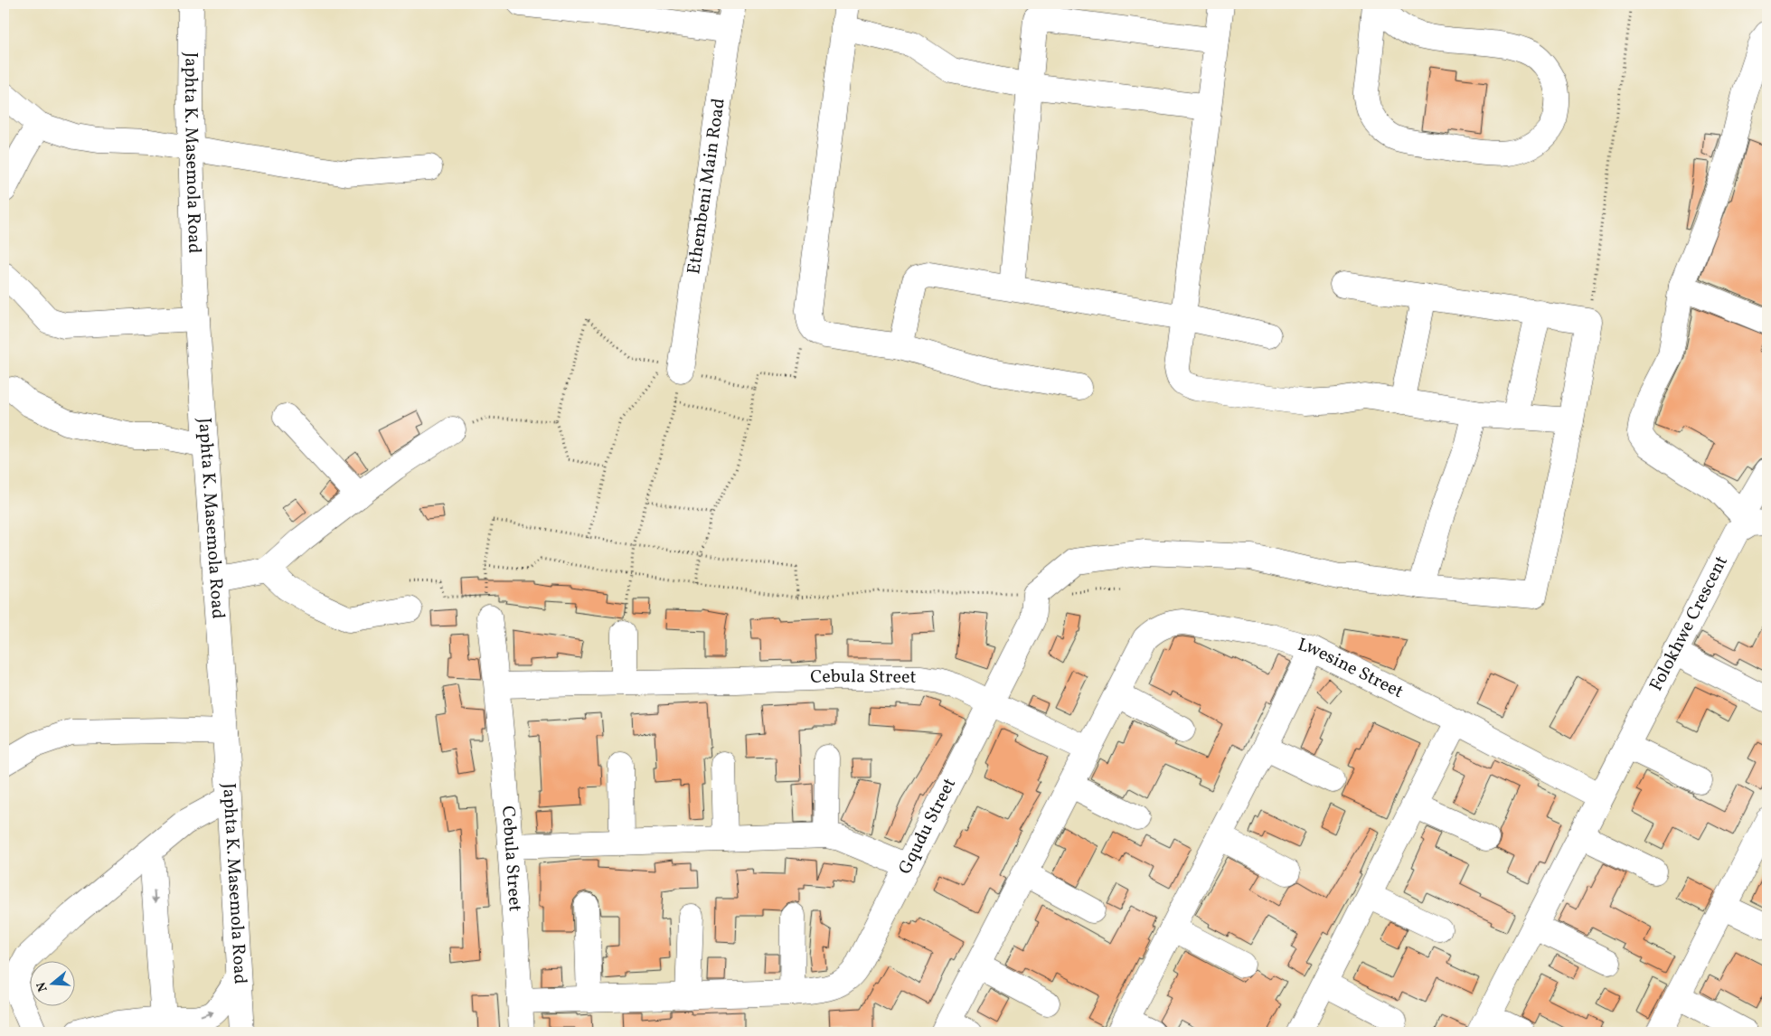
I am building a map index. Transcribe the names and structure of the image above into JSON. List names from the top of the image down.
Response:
{
  "streets": {
    "street": [
      "Japhta K. Masemola Road",
      "Ethembeni Main Road",
      "Folokhwe Crescent",
      "Lwesine Street",
      "Cebula Street",
      "Gqudu Street"
    ]
  },
  "crossings": [
    ["Folokhwe Crescent", "Lwesine Street"],
    ["Lwesine Street", "Cebula Street"],
    ["Cebula Street", "Gqudu Street"]
  ],
  "north": "left"
}
